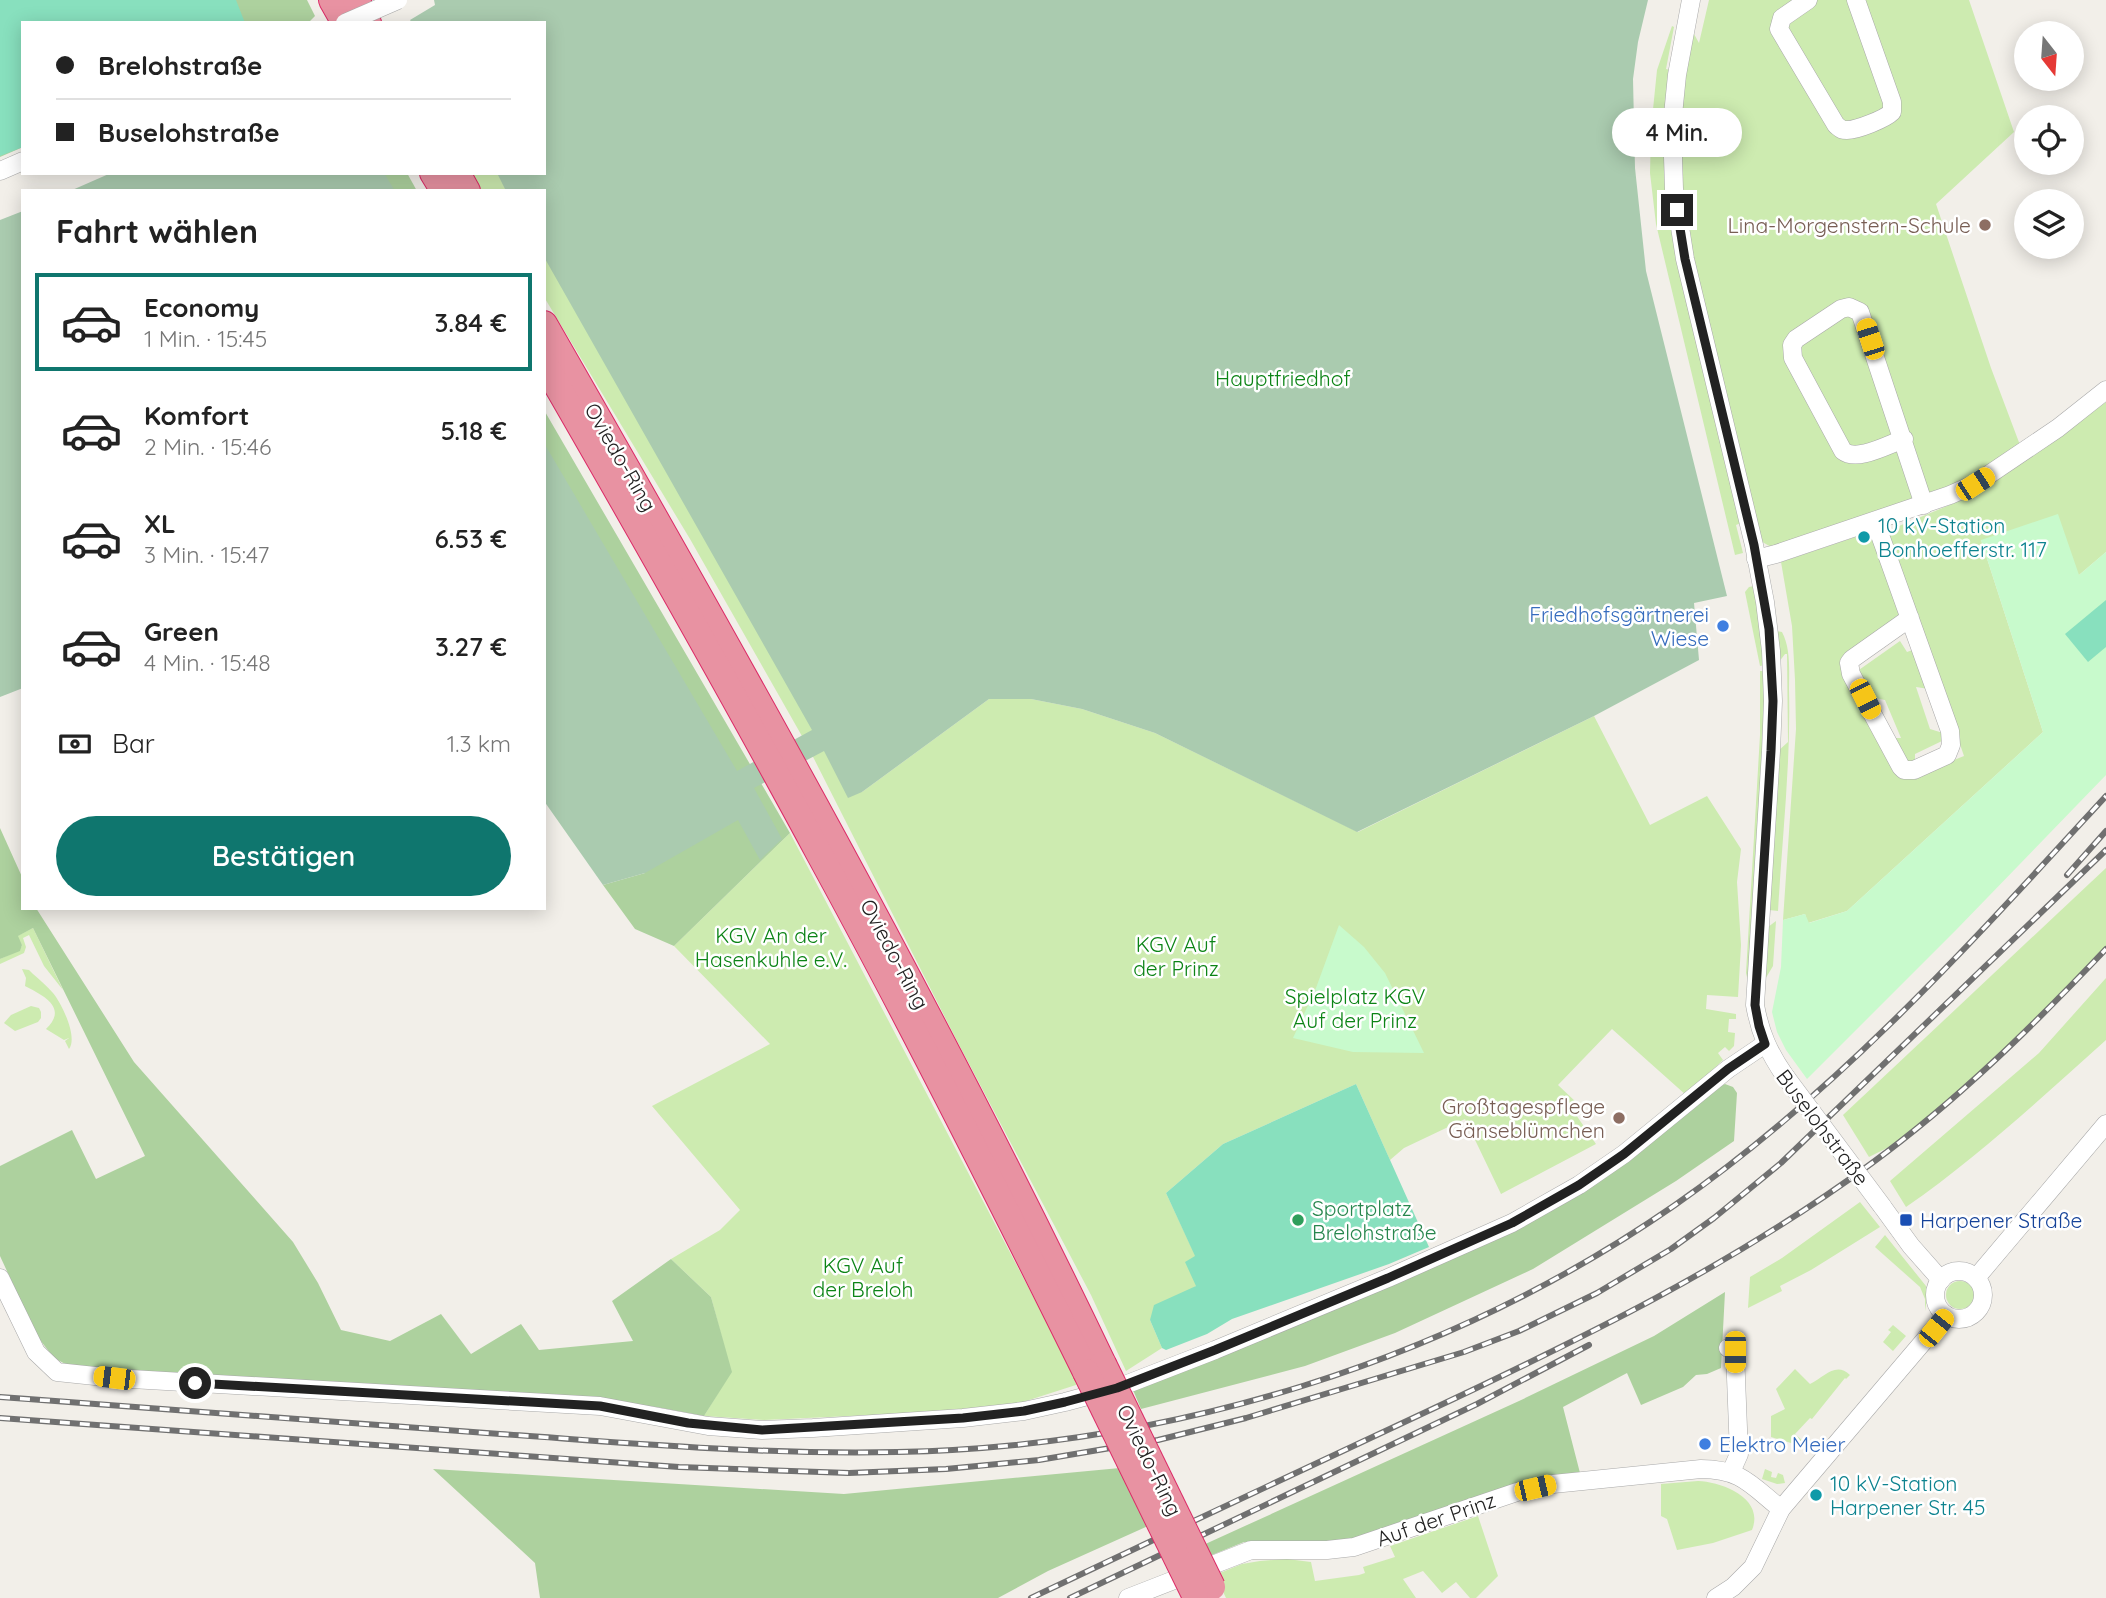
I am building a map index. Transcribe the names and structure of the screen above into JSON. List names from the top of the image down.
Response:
{
  "streets": {
    "highway": ["Oviedo-Ring"],
    "street": ["Buselohstraße", "Auf der Prinz"]
  },
  "parks": [
    "Hauptfriedhof",
    "KGV An der Hasenkuhle e.V.",
    "KGV Auf der Prinz",
    "Spielplatz KGV Auf der Prinz",
    "KGV Auf der Breloh"
  ],
  "places": {
    "other": [
      "Lina-Morgenstern-Schule",
      "10 kV-Station Bonhoefferstr. 117",
      "Friedhofsgärtnerei Wiese",
      "Großtagespflege Gänseblümchen",
      "Sportplatz Brelohstraße",
      "Elektro Meier",
      "10 kV-Station Harpener Str. 45"
    ],
    "transit": ["Harpener Straße"]
  },
  "north": "bottom",
  "page": {
    "banner": ["Brelohstraße", "Buselohstraße"],
    "bubble": "4 Min.",
    "heading": "Fahrt wählen",
    "list": [
      {
        "name": "Economy",
        "note": "1 Min. · 15:45",
        "value": "3.84 €"
      },
      {
        "name": "Komfort",
        "note": "2 Min. · 15:46",
        "value": "5.18 €"
      },
      {
        "name": "XL",
        "note": "3 Min. · 15:47",
        "value": "6.53 €"
      },
      {
        "name": "Green",
        "note": "4 Min. · 15:48",
        "value": "3.27 €"
      }
    ],
    "pay": ["Bar", "1.3 km"],
    "buttons": "Bestätigen"
  }
}
